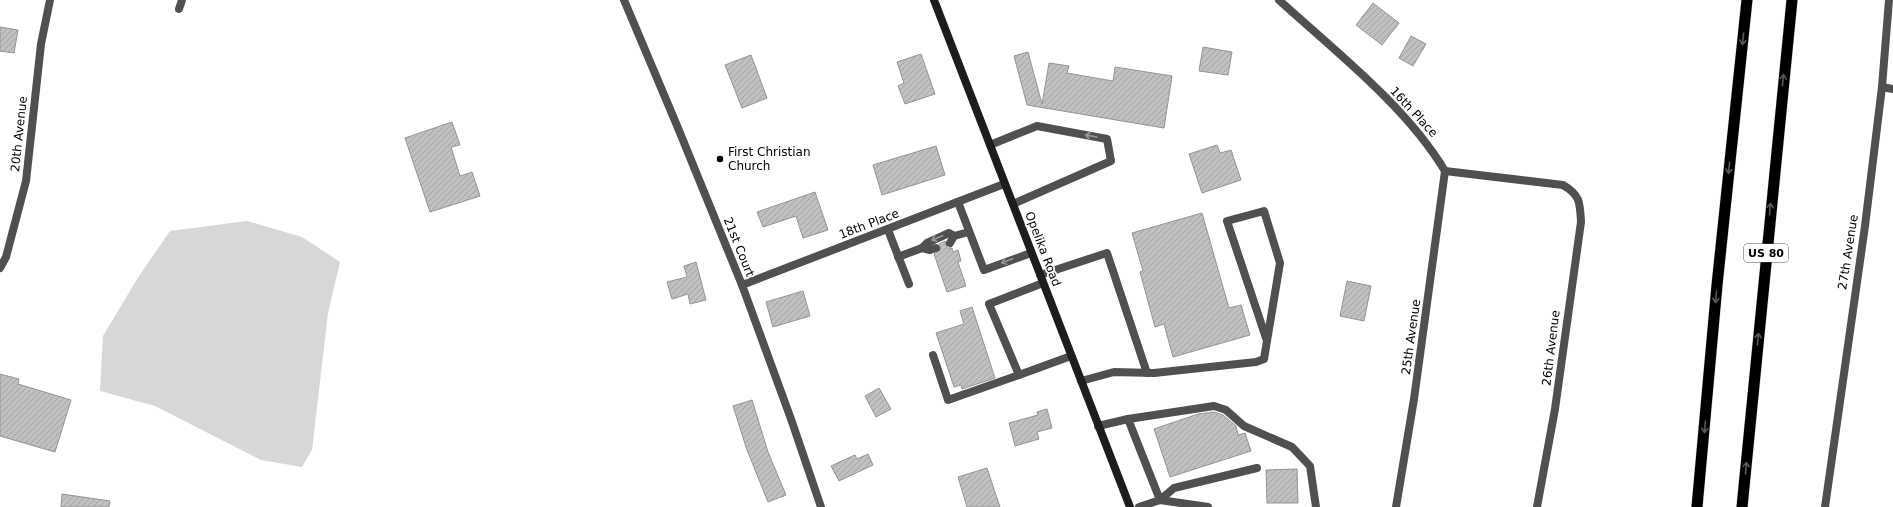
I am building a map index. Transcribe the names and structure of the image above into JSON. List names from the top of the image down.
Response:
{
  "streets": {
    "highway": ["US 80"],
    "main road": ["Opelika Road"],
    "street": [
      "16th Place",
      "20th Avenue",
      "18th Place",
      "21st Court",
      "27th Avenue",
      "25th Avenue",
      "26th Avenue"
    ]
  },
  "crossings": [
    ["16th Place", "25th Avenue"],
    ["16th Place", "26th Avenue"],
    ["18th Place", "21st Court"],
    ["18th Place", "Opelika Road"],
    ["25th Avenue", "26th Avenue"]
  ],
  "places": ["First Christian Church"]
}
